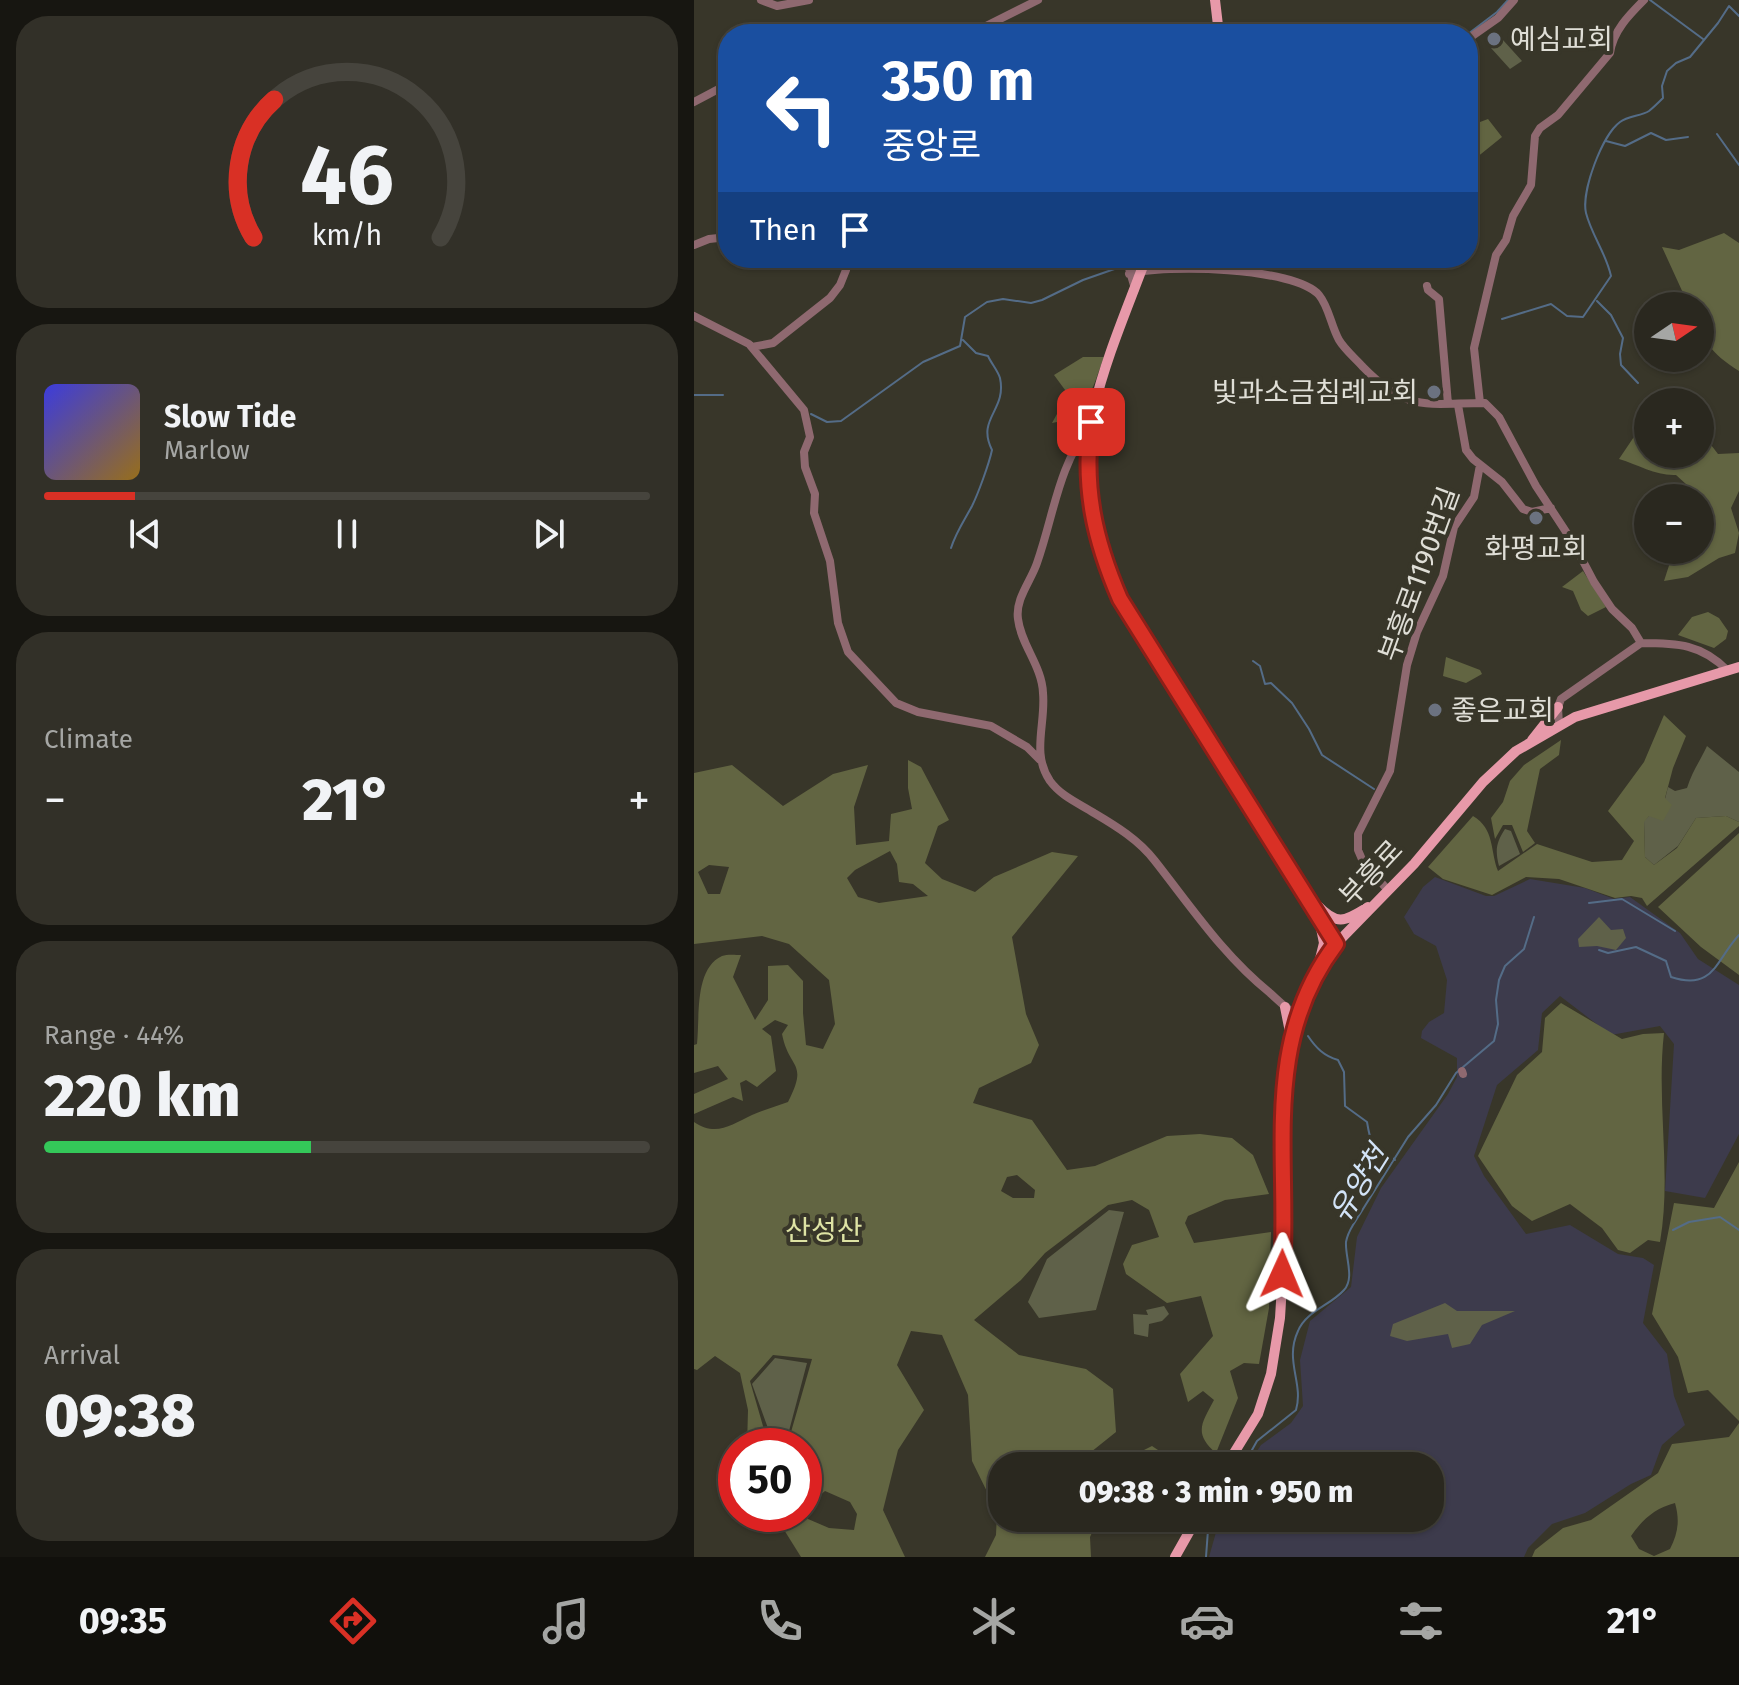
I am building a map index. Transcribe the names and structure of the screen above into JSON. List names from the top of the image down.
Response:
{
  "streets": {
    "main road": ["부흥로"],
    "street": ["부흥로1190번길"]
  },
  "crossings": [
    ["부흥로1190번길", "부흥로"]
  ],
  "water": ["유양천"],
  "parks": ["산성산"],
  "places": [
    "예심교회",
    "빛과소금침례교회",
    "화평교회",
    "좋은교회"
  ],
  "north": "right",
  "page": {
    "turn": ["350 m", "중앙로"],
    "then": "Then",
    "map_buttons": ["+", "−"],
    "song": ["Slow Tide", "Marlow"],
    "tile": [
      "Climate",
      ["Range · 44%", "220 km"],
      ["Arrival", "09:38"]
    ],
    "heat": ["−", "21°", "+"],
    "limit": "50",
    "trip": "09:38 · 3 min · 950 m",
    "tabs": ["09:35", "21°"],
    "gauge": ["46", "km/h"]
  }
}
